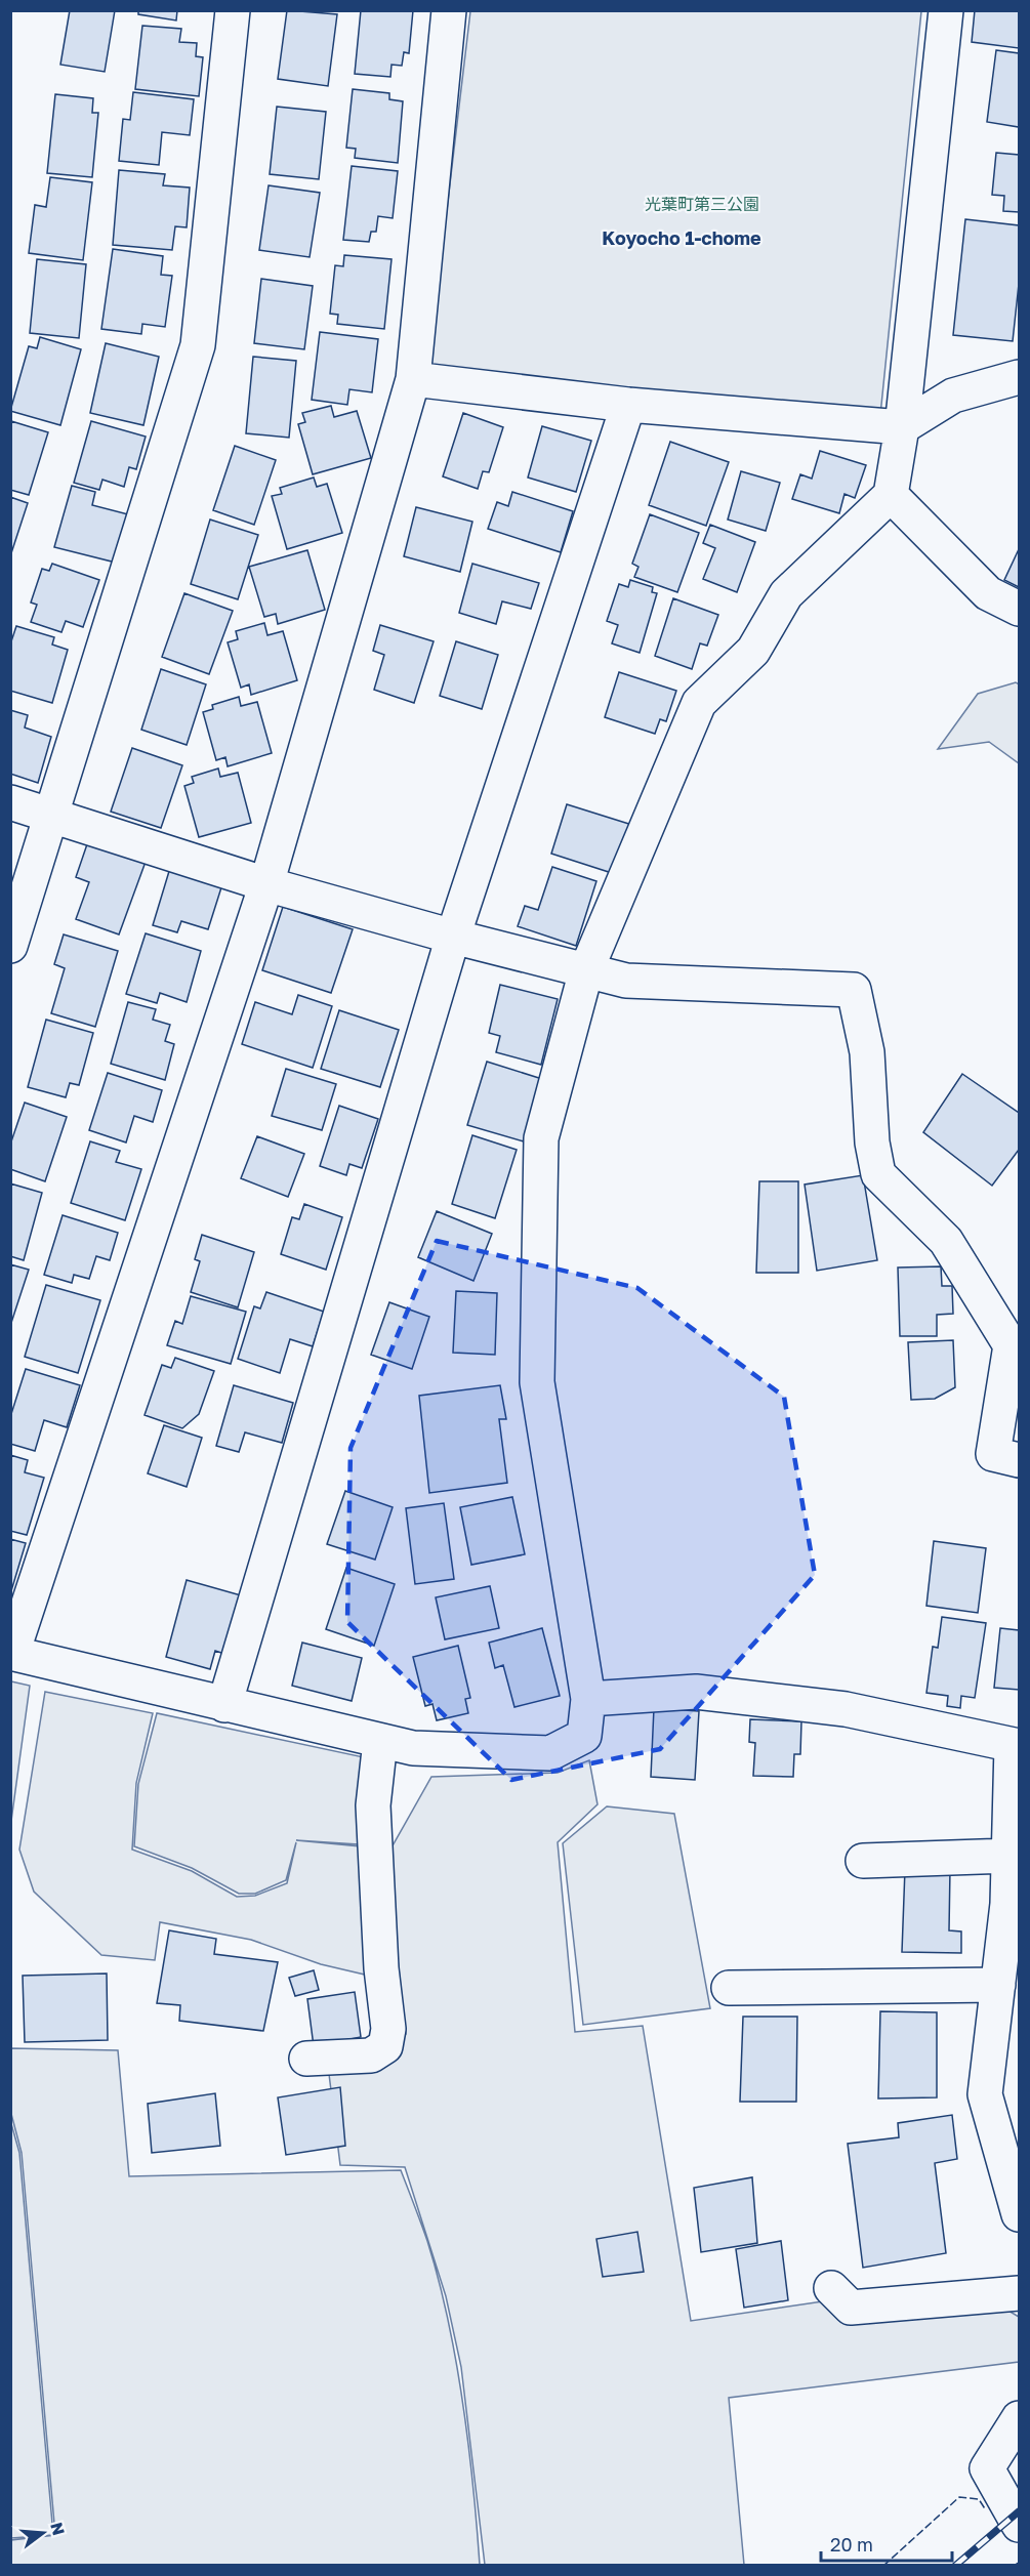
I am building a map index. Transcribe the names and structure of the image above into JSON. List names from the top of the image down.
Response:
{
  "districts": ["Koyocho 1-chome"],
  "parks": ["光葉町第三公園"],
  "scale_bar": "20 m",
  "north": "right"
}
